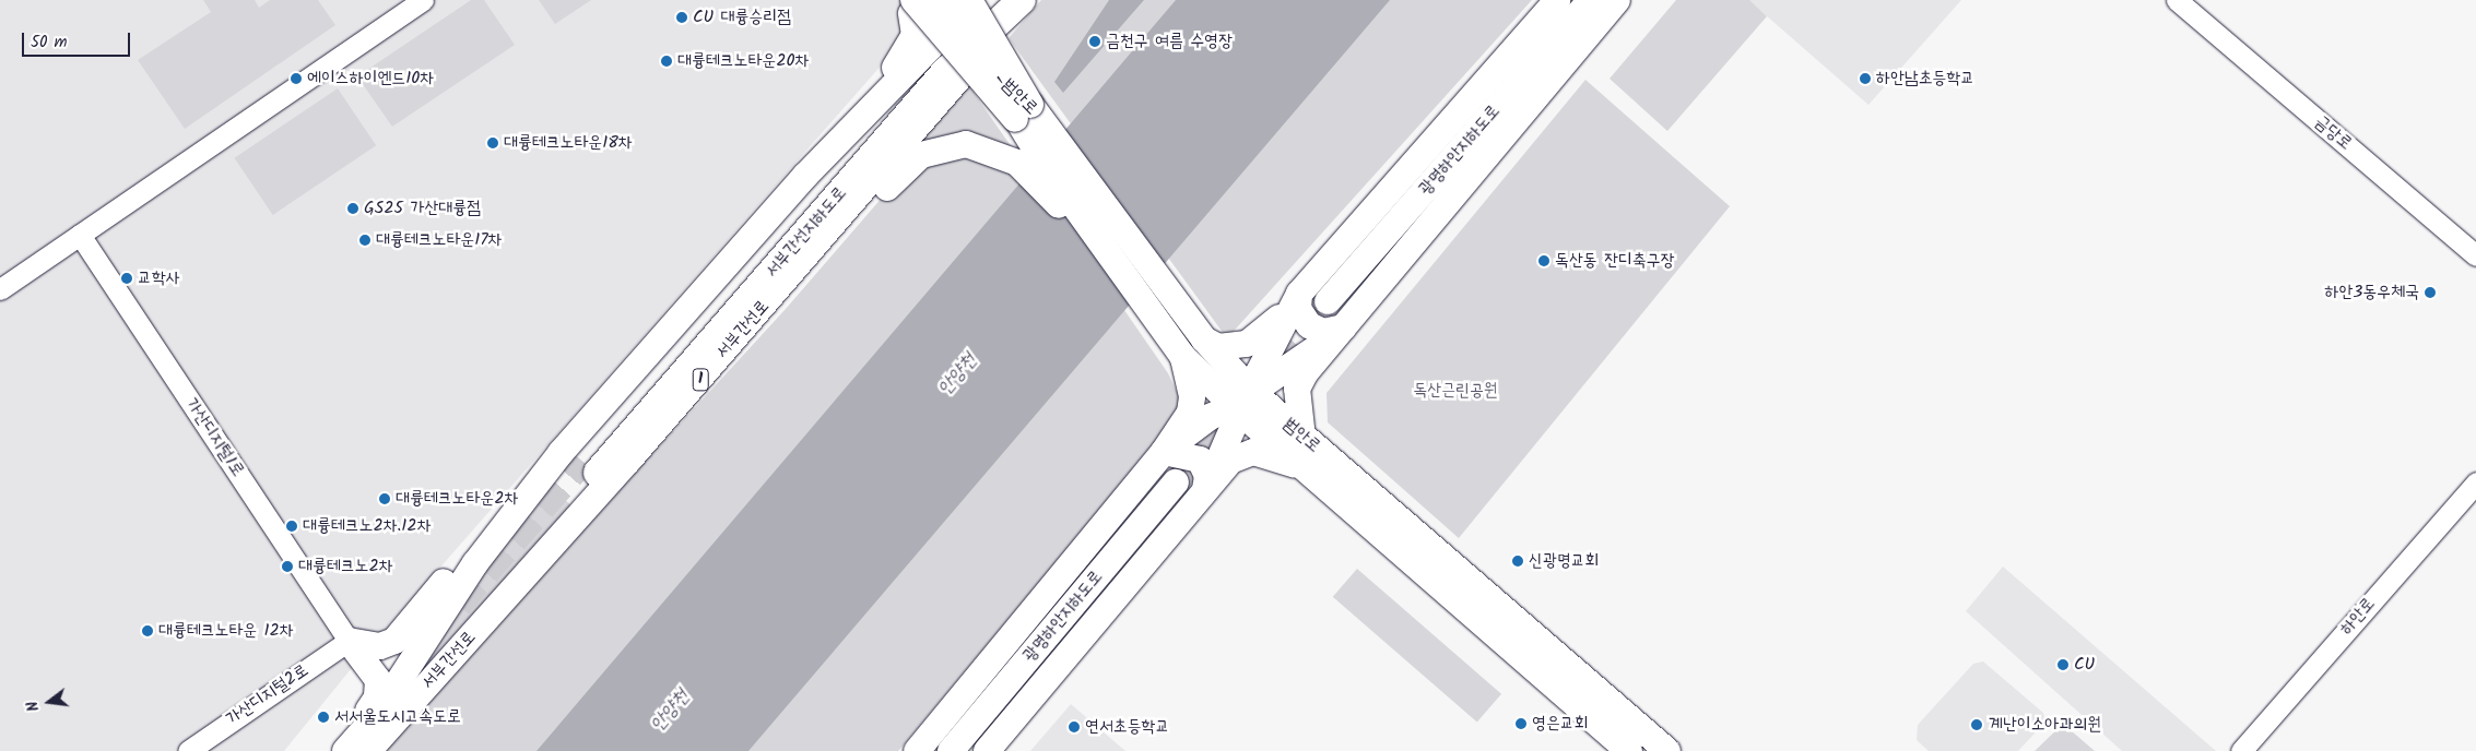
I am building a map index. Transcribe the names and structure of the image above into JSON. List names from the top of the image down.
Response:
{
  "streets": {
    "highway": ["서부간선지하도로"],
    "main road": [
      "범안로",
      "광명하안지하도로",
      "서부간선로",
      "1"
    ],
    "street": [
      "금당로",
      "가산디지털1로",
      "하안로",
      "가산디지털2로"
    ]
  },
  "crossings": [
    ["서부간선지하도로", "서부간선로"],
    ["가산디지털1로", "가산디지털2로"]
  ],
  "water": ["안양천"],
  "parks": ["독산근린공원"],
  "places": [
    "CU 대륭승리점",
    "금천구 여름 수영장",
    "대륭테크노타운20차",
    "에이스하이엔드10차",
    "하안남초등학교",
    "대륭테크노타운18차",
    "GS25 가산대륭점",
    "대륭테크노타운17차",
    "독산동 잔디축구장",
    "교학사",
    "하안3동우체국",
    "대륭테크노타운2차",
    "대륭테크노2차.12차",
    "신광명교회",
    "대륭테크노2차",
    "대륭테크노타운 12차",
    "CU",
    "서서울도시고속도로",
    "영은교회",
    "계난이소아과의원",
    "연서초등학교"
  ],
  "scale_bar": "50 m",
  "north": "left"
}
